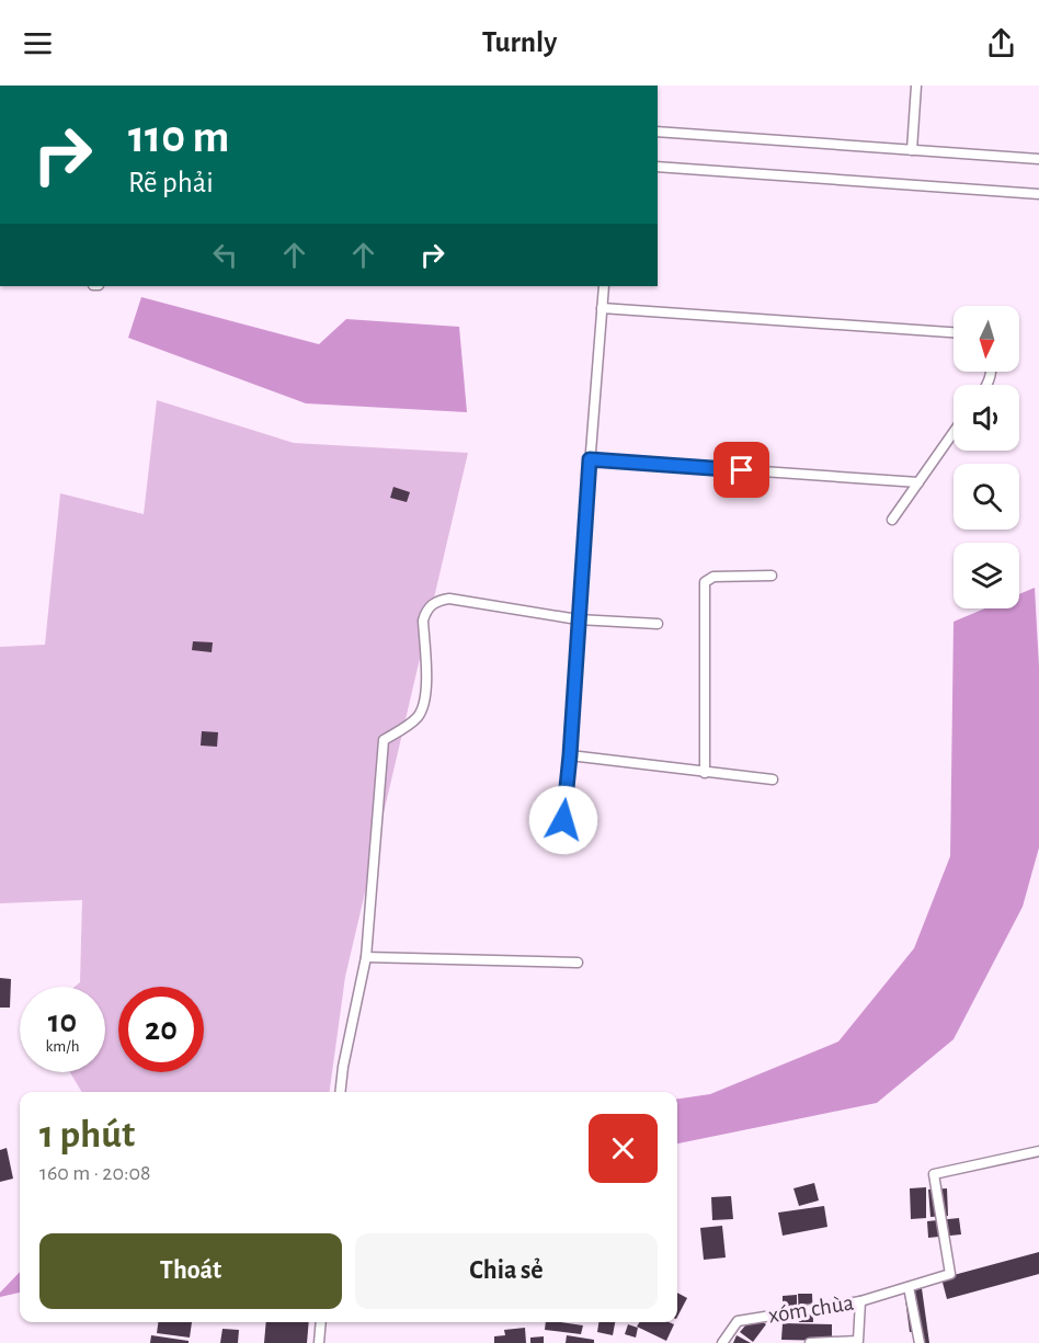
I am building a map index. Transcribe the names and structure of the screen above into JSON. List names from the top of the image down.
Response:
{
  "streets": {
    "lane": ["xóm chùa"]
  },
  "north": "bottom",
  "page": {
    "header": "Turnly",
    "turn": ["110 m", "Rẽ phải"],
    "speed": "10 km/h",
    "limit": "20",
    "heading": ["1 phút", "160 m · 20:08"],
    "buttons": ["Thoát", "Chia sẻ"]
  }
}
